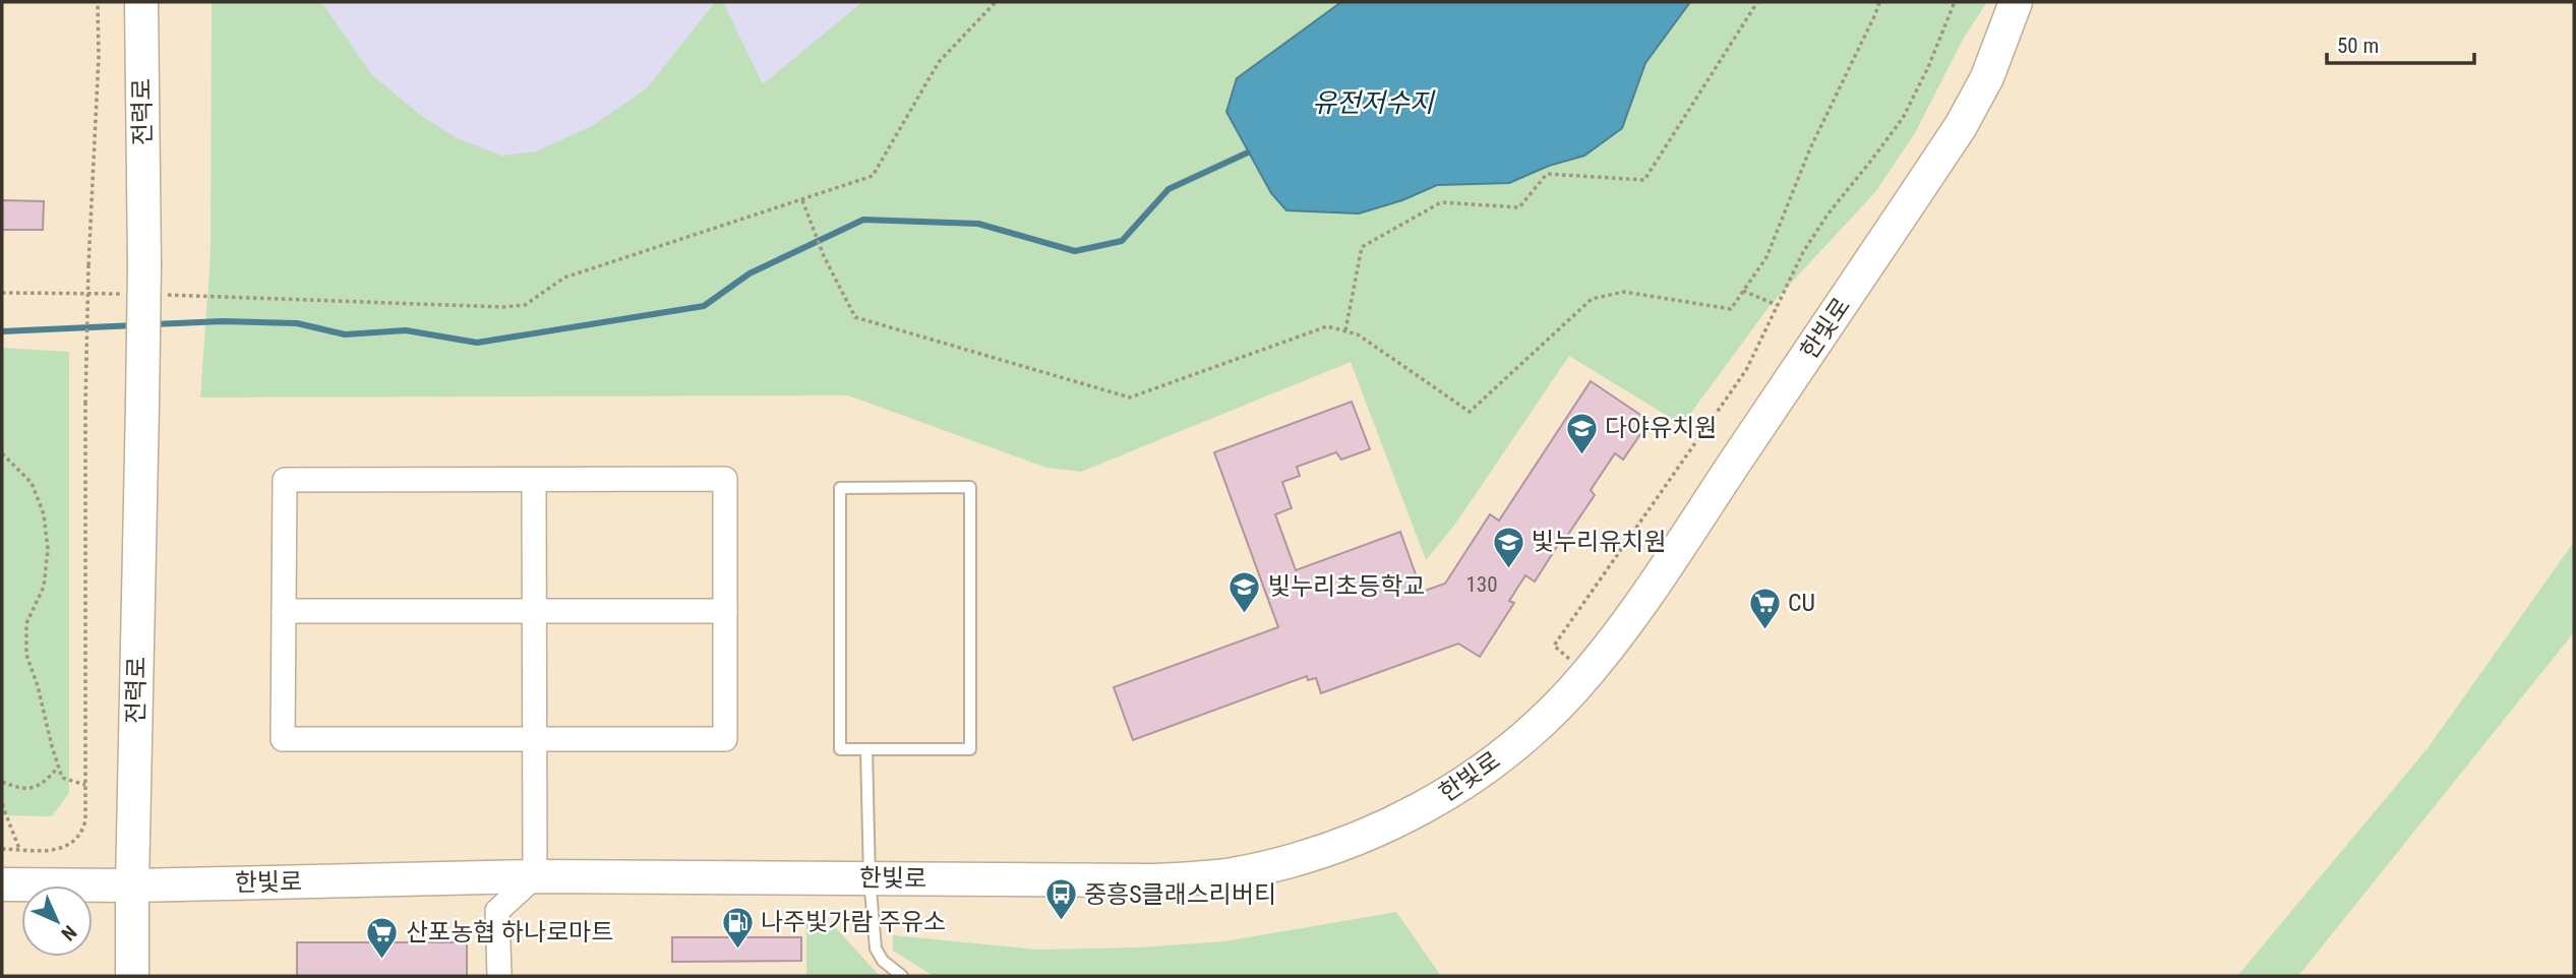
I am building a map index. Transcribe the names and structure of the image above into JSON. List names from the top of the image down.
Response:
{
  "streets": {
    "street": ["전력로", "한빛로"]
  },
  "crossings": [
    ["전력로", "한빛로"]
  ],
  "water": ["유전저수지"],
  "places": {
    "school or university": ["다야유치원", "빛누리유치원", "빛누리초등학교"],
    "supermarket": ["CU", "산포농협 하나로마트"],
    "bus stop": ["중흥S클래스리버티"],
    "fuel station": ["나주빛가람 주유소"]
  },
  "house_numbers": ["130"],
  "scale_bar": "50 m",
  "north": "bottom right"
}
